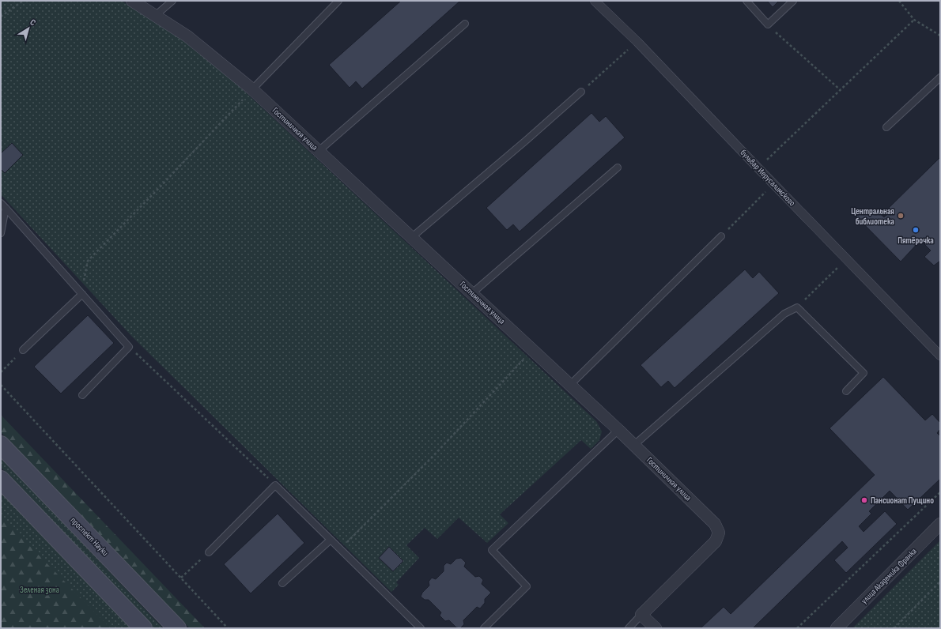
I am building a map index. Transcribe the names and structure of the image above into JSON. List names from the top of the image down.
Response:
{
  "streets": {
    "main road": ["проспект Науки"],
    "street": ["Гостиничная улица", "бульвар Иерусалимского", "улица Академика Франка"]
  },
  "parks": ["Зеленая зона"],
  "places": ["Центральная библиотека", "Пятёрочка", "Пансионат Пущино"],
  "north": "top right"
}
